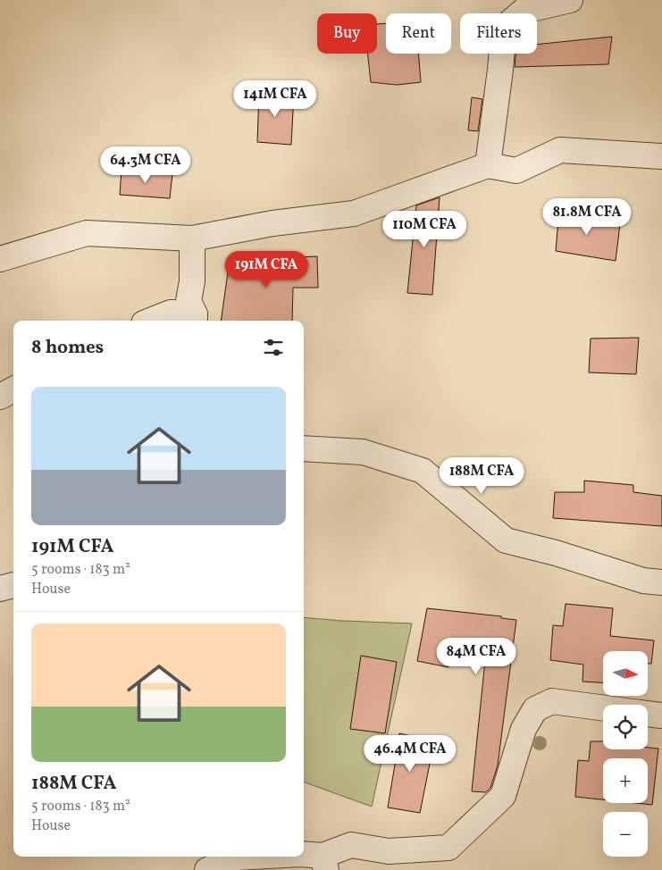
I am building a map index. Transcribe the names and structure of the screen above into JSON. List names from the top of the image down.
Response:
{
  "north": "right",
  "page": {
    "chip": ["Buy", "Rent", "Filters"],
    "price": [
      "141M CFA",
      "64.3M CFA",
      "81.8M CFA",
      "110M CFA",
      "191M CFA",
      "188M CFA",
      "84M CFA",
      "46.4M CFA"
    ],
    "heading": "8 homes",
    "list": [
      {
        "name": "191M CFA",
        "note": "5 rooms · 183 m² · House"
      },
      {
        "name": "188M CFA",
        "note": "5 rooms · 183 m² · House"
      }
    ],
    "map_buttons": ["+", "−"]
  }
}
